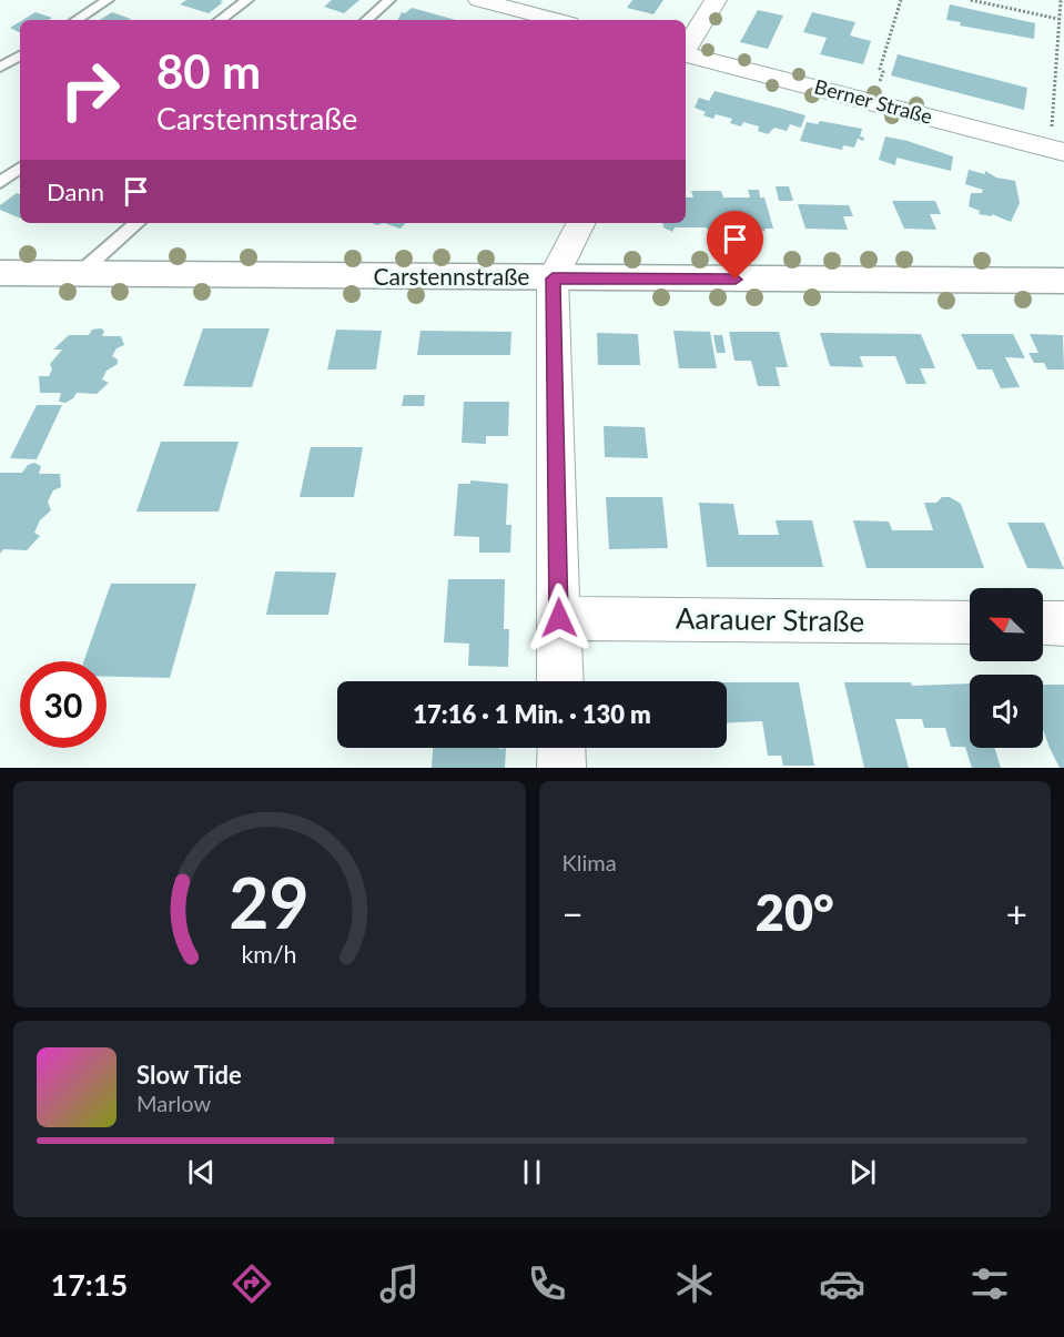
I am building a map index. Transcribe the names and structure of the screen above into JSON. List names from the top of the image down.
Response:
{
  "streets": {
    "street": ["Berner Straße", "Carstennstraße", "Aarauer Straße"]
  },
  "north": "top left",
  "page": {
    "turn": ["80 m", "Carstennstraße"],
    "then": "Dann",
    "limit": "30",
    "trip": "17:16 · 1 Min. · 130 m",
    "tile": "Klima",
    "heat": ["−", "20°", "+"],
    "song": ["Slow Tide", "Marlow"],
    "tabs": "17:15",
    "gauge": ["29", "km/h"]
  }
}
